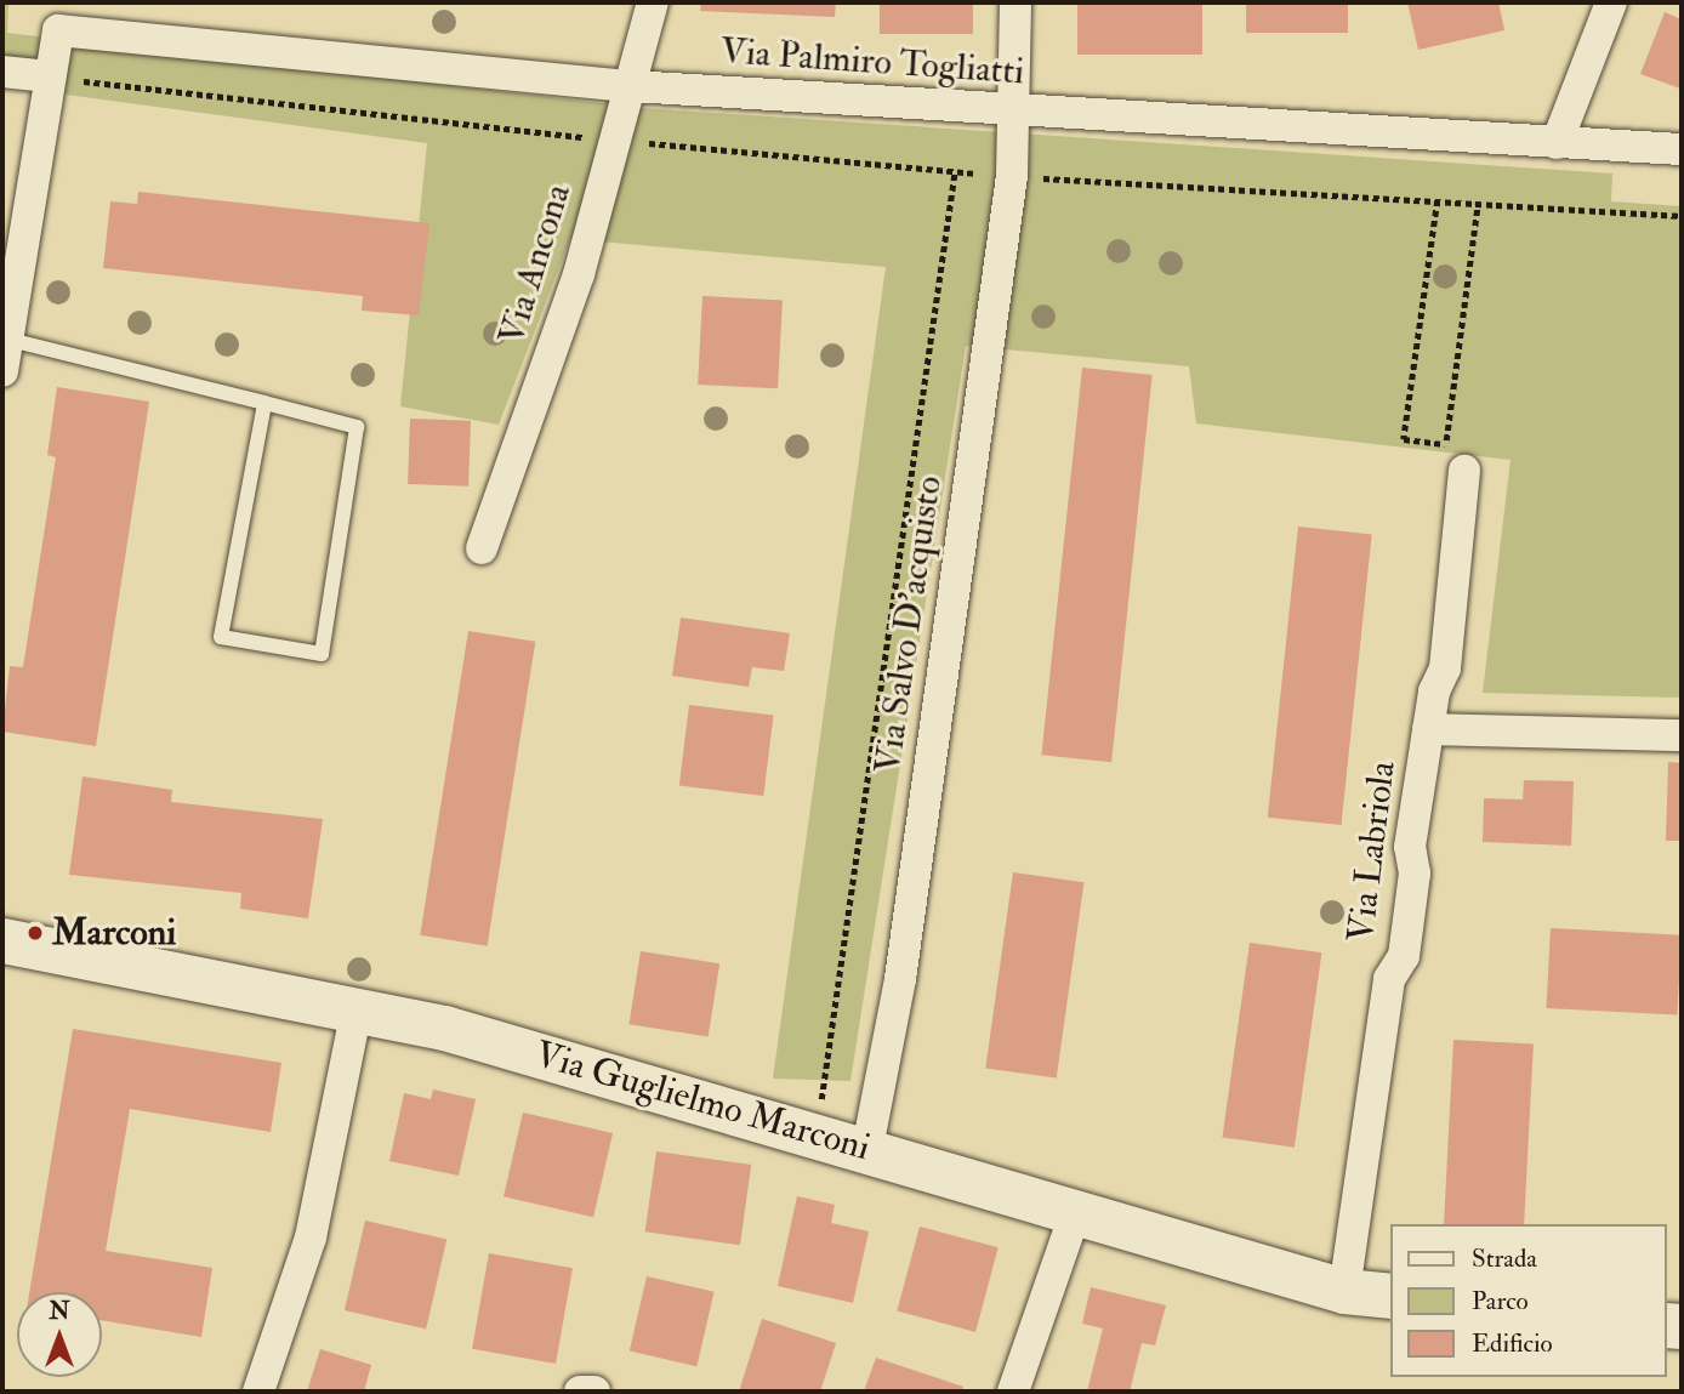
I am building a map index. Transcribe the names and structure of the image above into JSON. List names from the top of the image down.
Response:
{
  "streets": {
    "street": [
      "Via Palmiro Togliatti",
      "Via Ancona",
      "Via Salvo D'acquisto",
      "Via Labriola",
      "Via Guglielmo Marconi"
    ]
  },
  "crossings": [
    ["Via Palmiro Togliatti", "Via Ancona"],
    ["Via Palmiro Togliatti", "Via Salvo D'acquisto"],
    ["Via Salvo D'acquisto", "Via Guglielmo Marconi"],
    ["Via Labriola", "Via Guglielmo Marconi"]
  ],
  "places": ["Marconi"],
  "legend": ["Strada", "Parco", "Edificio"],
  "north": "top"
}
